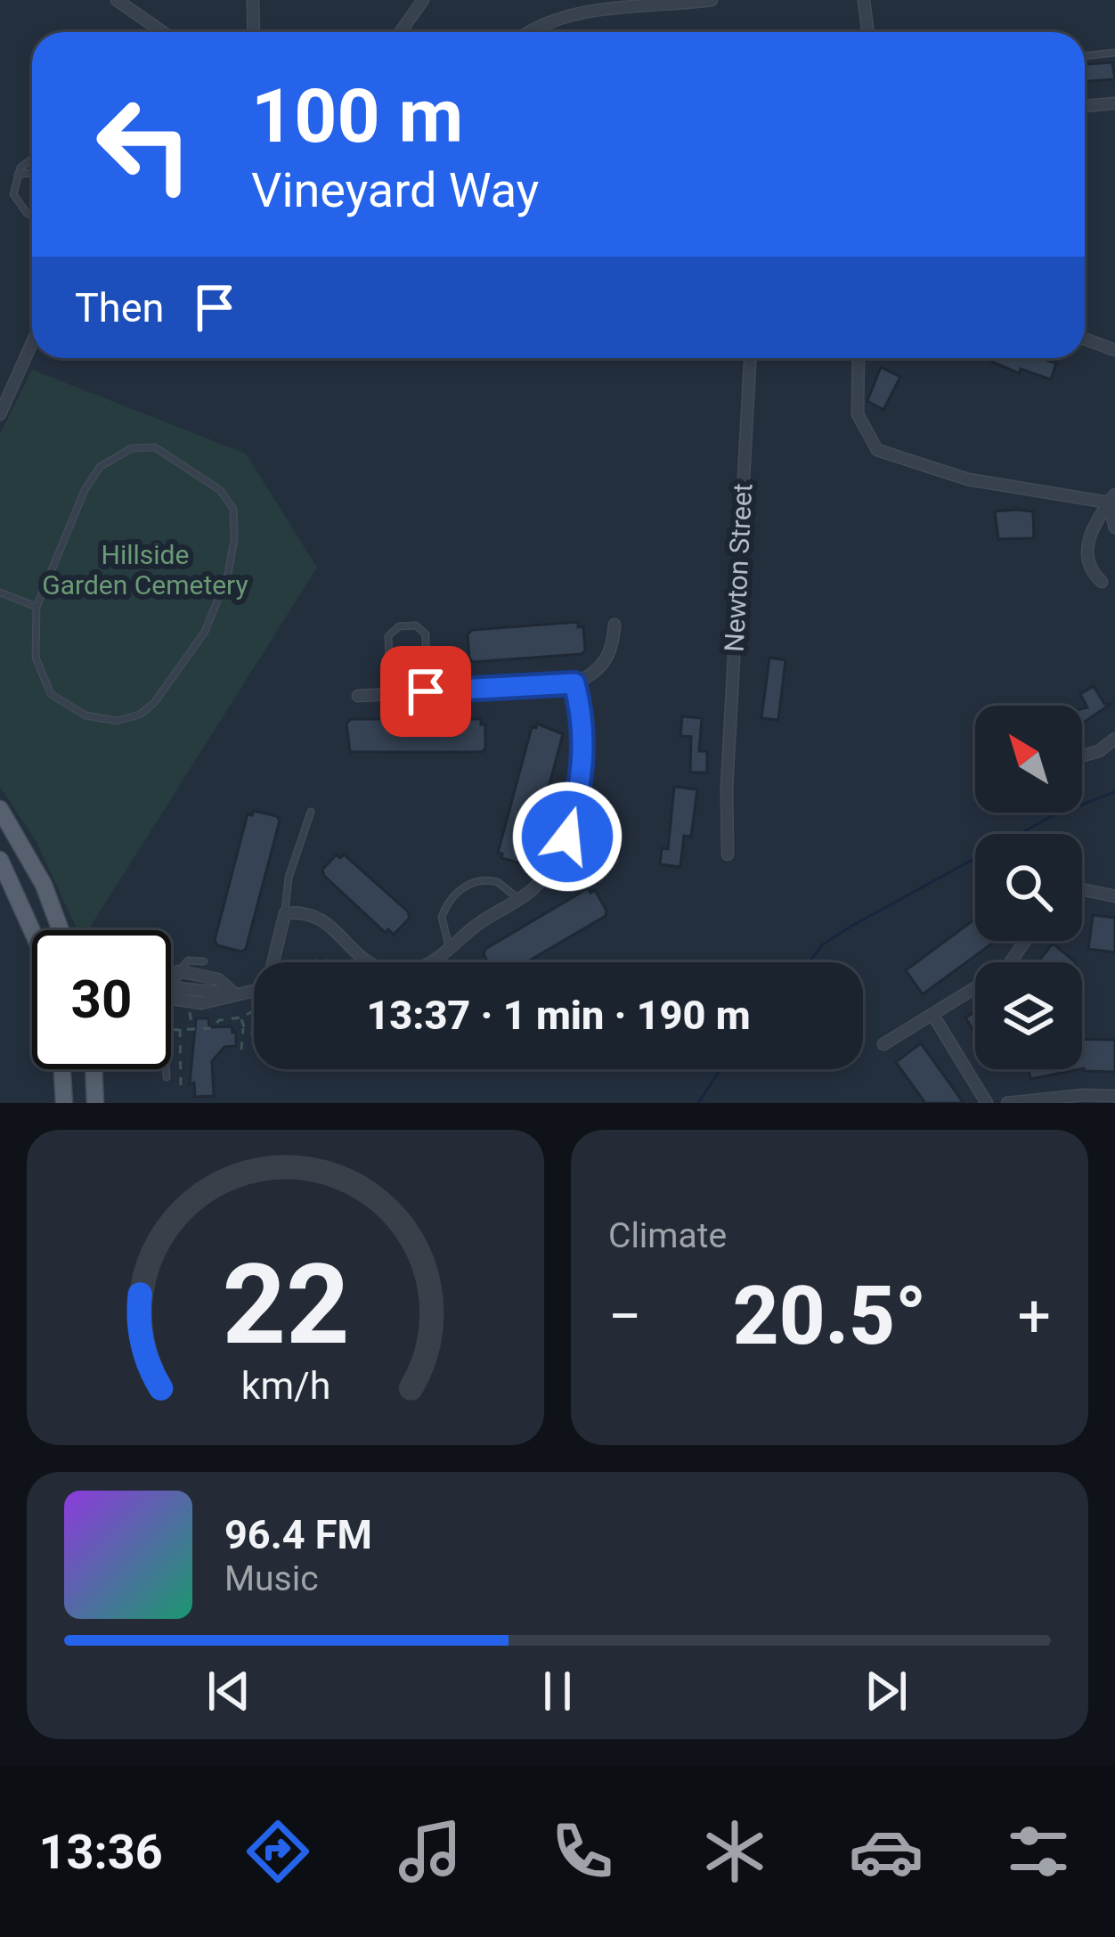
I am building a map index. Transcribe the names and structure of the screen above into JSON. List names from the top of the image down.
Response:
{
  "streets": {
    "street": ["Newton Street"]
  },
  "parks": ["Hillside Garden Cemetery"],
  "north": "top left",
  "page": {
    "turn": ["100 m", "Vineyard Way"],
    "then": "Then",
    "limit": "30",
    "trip": "13:37 · 1 min · 190 m",
    "tile": "Climate",
    "heat": ["−", "20.5°", "+"],
    "song": ["96.4 FM", "Music"],
    "tabs": "13:36",
    "gauge": ["22", "km/h"]
  }
}
